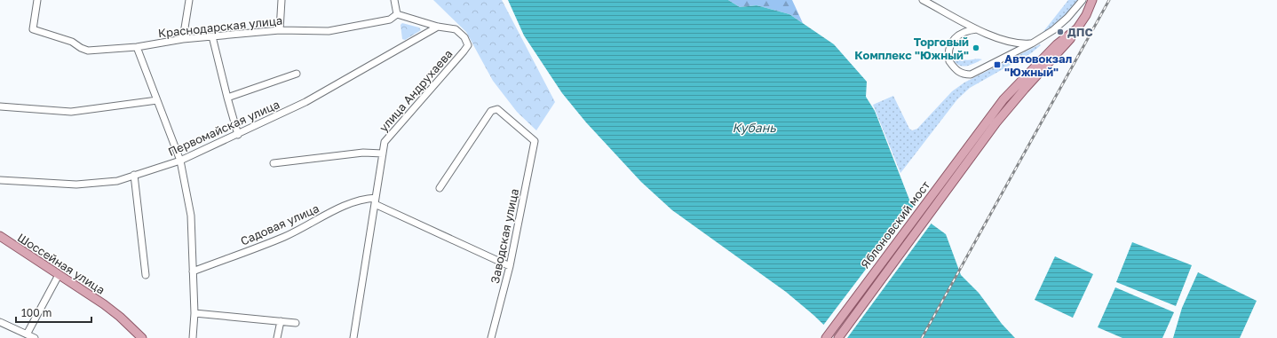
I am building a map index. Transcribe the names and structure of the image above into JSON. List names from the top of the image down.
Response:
{
  "streets": {
    "main road": ["Яблоновский мост", "Шоссейная улица"],
    "street": [
      "Краснодарская улица",
      "улица Андрухаева",
      "Первомайская улица",
      "Садовая улица",
      "Заводская улица"
    ]
  },
  "crossings": [
    ["Краснодарская улица", "улица Андрухаева"],
    ["улица Андрухаева", "Первомайская улица"],
    ["улица Андрухаева", "Садовая улица"]
  ],
  "water": ["Кубань"],
  "places": {
    "other": ["ДПС", "Торговый Комплекс \"Южный\""],
    "transit": ["Автовокзал \"Южный\""]
  },
  "scale_bar": "100 m"
}
